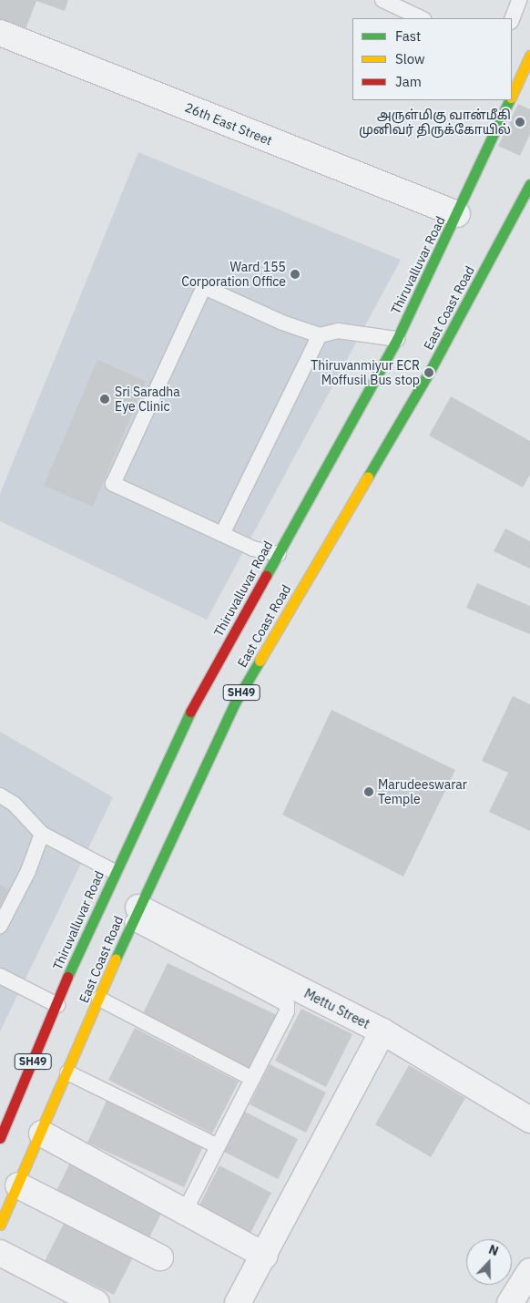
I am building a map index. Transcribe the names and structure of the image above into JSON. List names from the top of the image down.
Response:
{
  "streets": {
    "main road": ["Thiruvalluvar Road", "East Coast Road", "SH49"],
    "street": ["26th East Street", "Mettu Street"]
  },
  "crossings": [
    ["26th East Street", "Thiruvalluvar Road"],
    ["Thiruvalluvar Road", "SH49"],
    ["East Coast Road", "Mettu Street"]
  ],
  "places": [
    "அருள்மிகு வான்மீகி முனிவர் திருக்கோயில்",
    "Ward 155 Corporation Office",
    "Thiruvanmiyur ECR Moffusil Bus stop",
    "Sri Saradha Eye Clinic",
    "Marudeeswarar Temple"
  ],
  "legend": ["Fast", "Slow", "Jam"],
  "north": "top"
}
